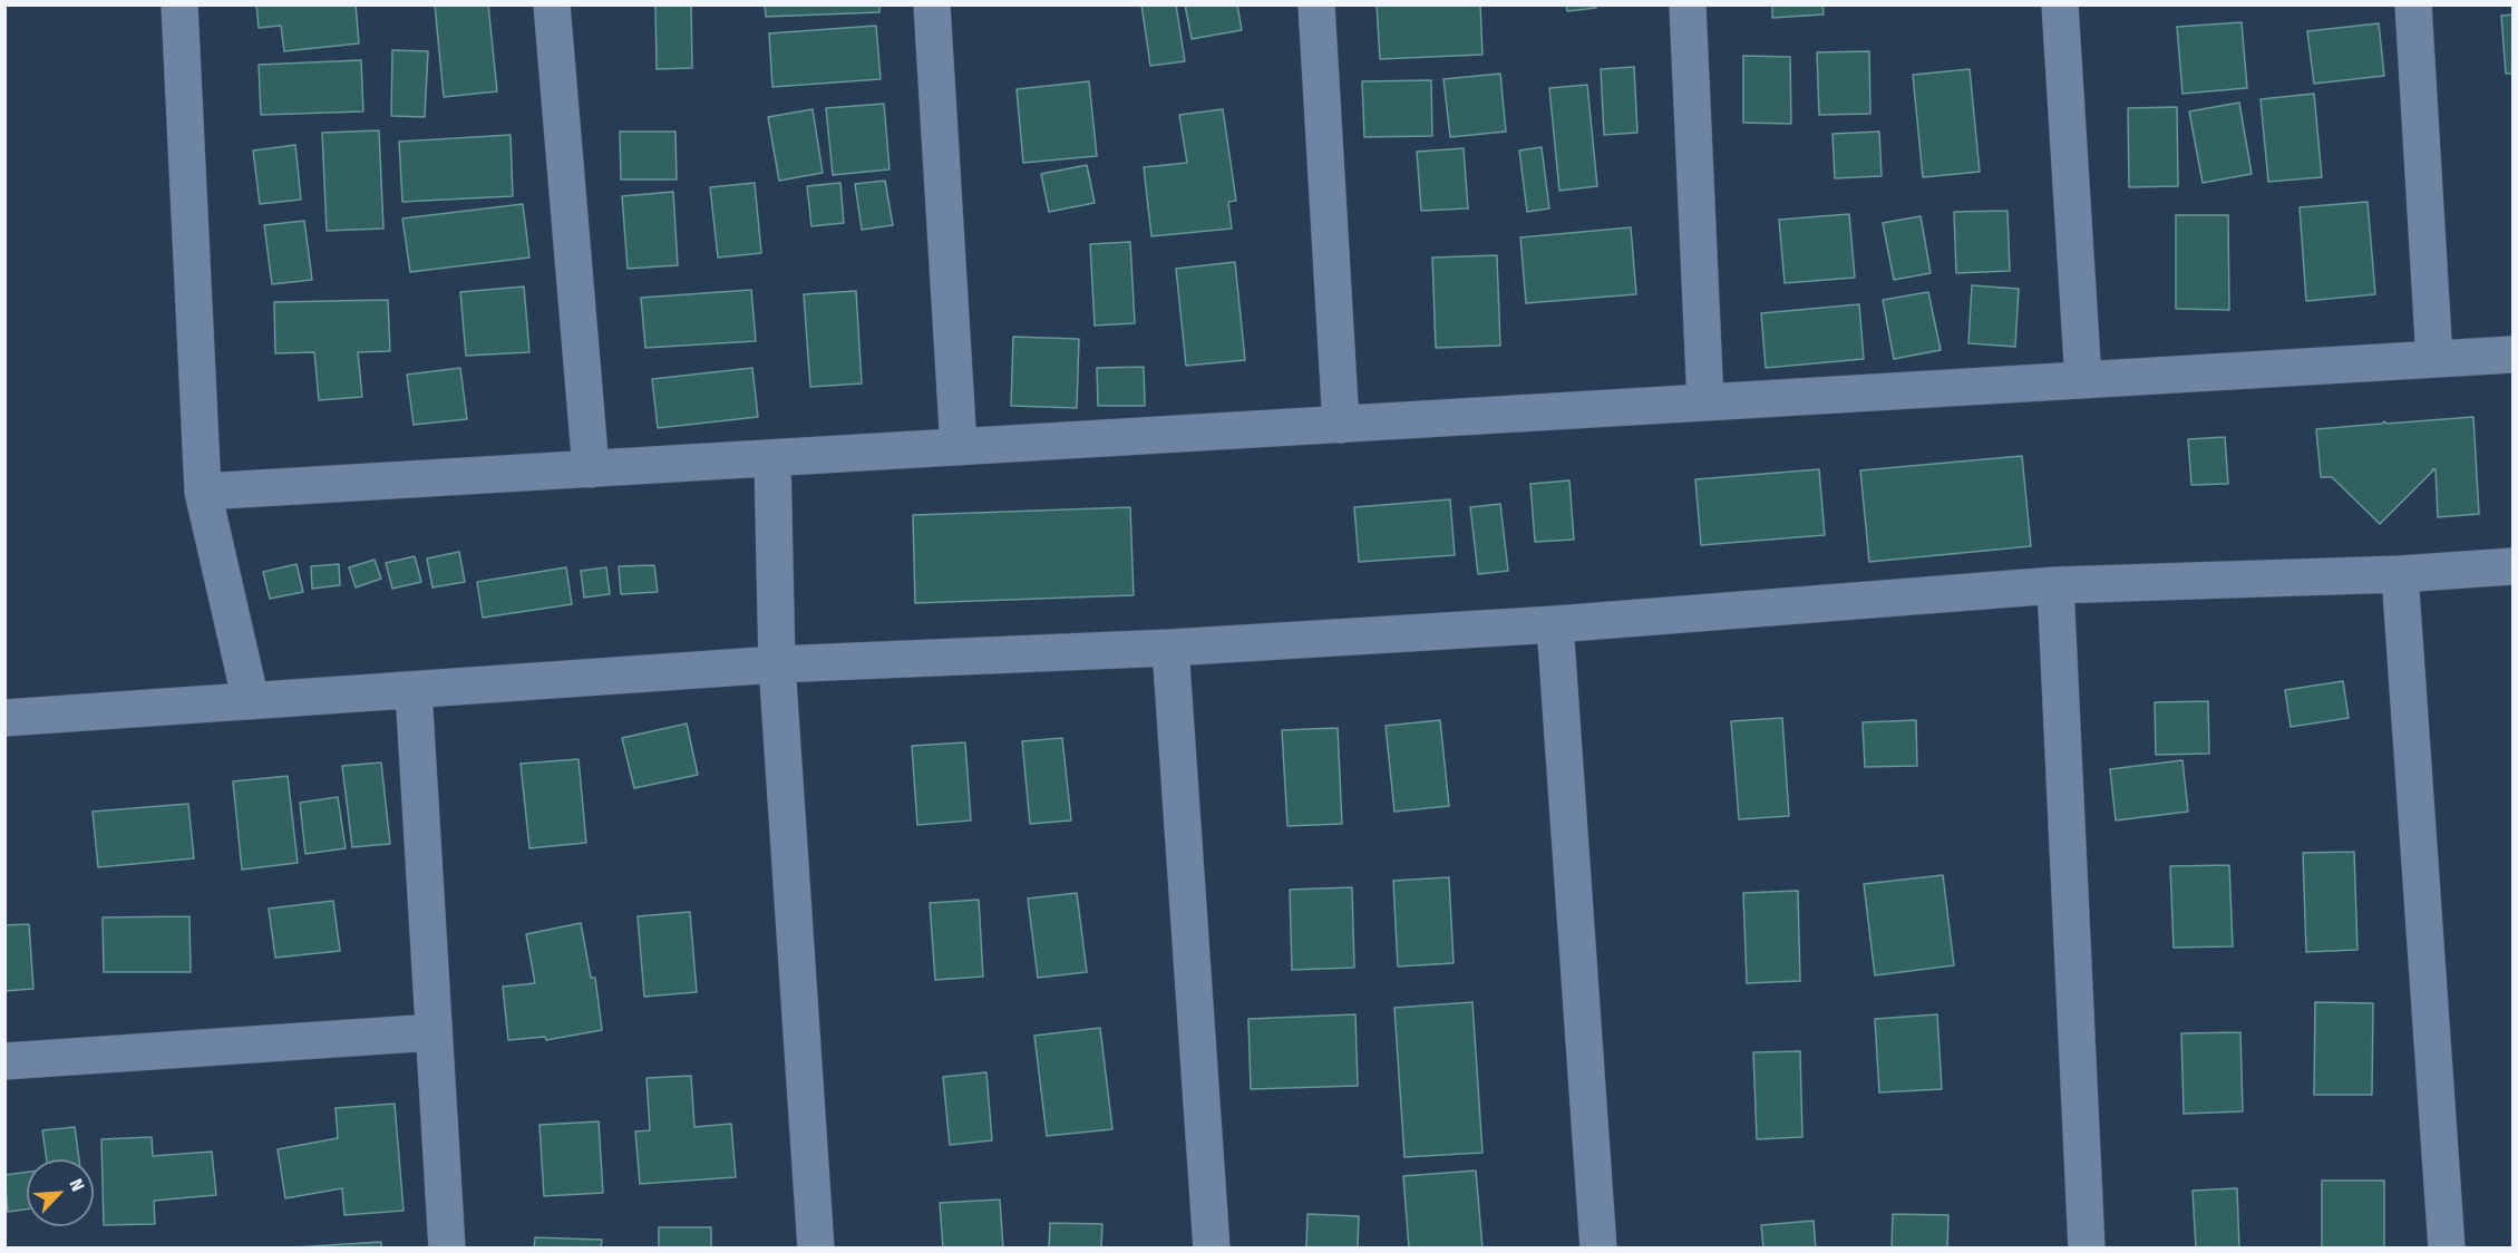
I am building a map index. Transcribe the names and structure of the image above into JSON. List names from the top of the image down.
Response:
{
  "north": "top right"
}
